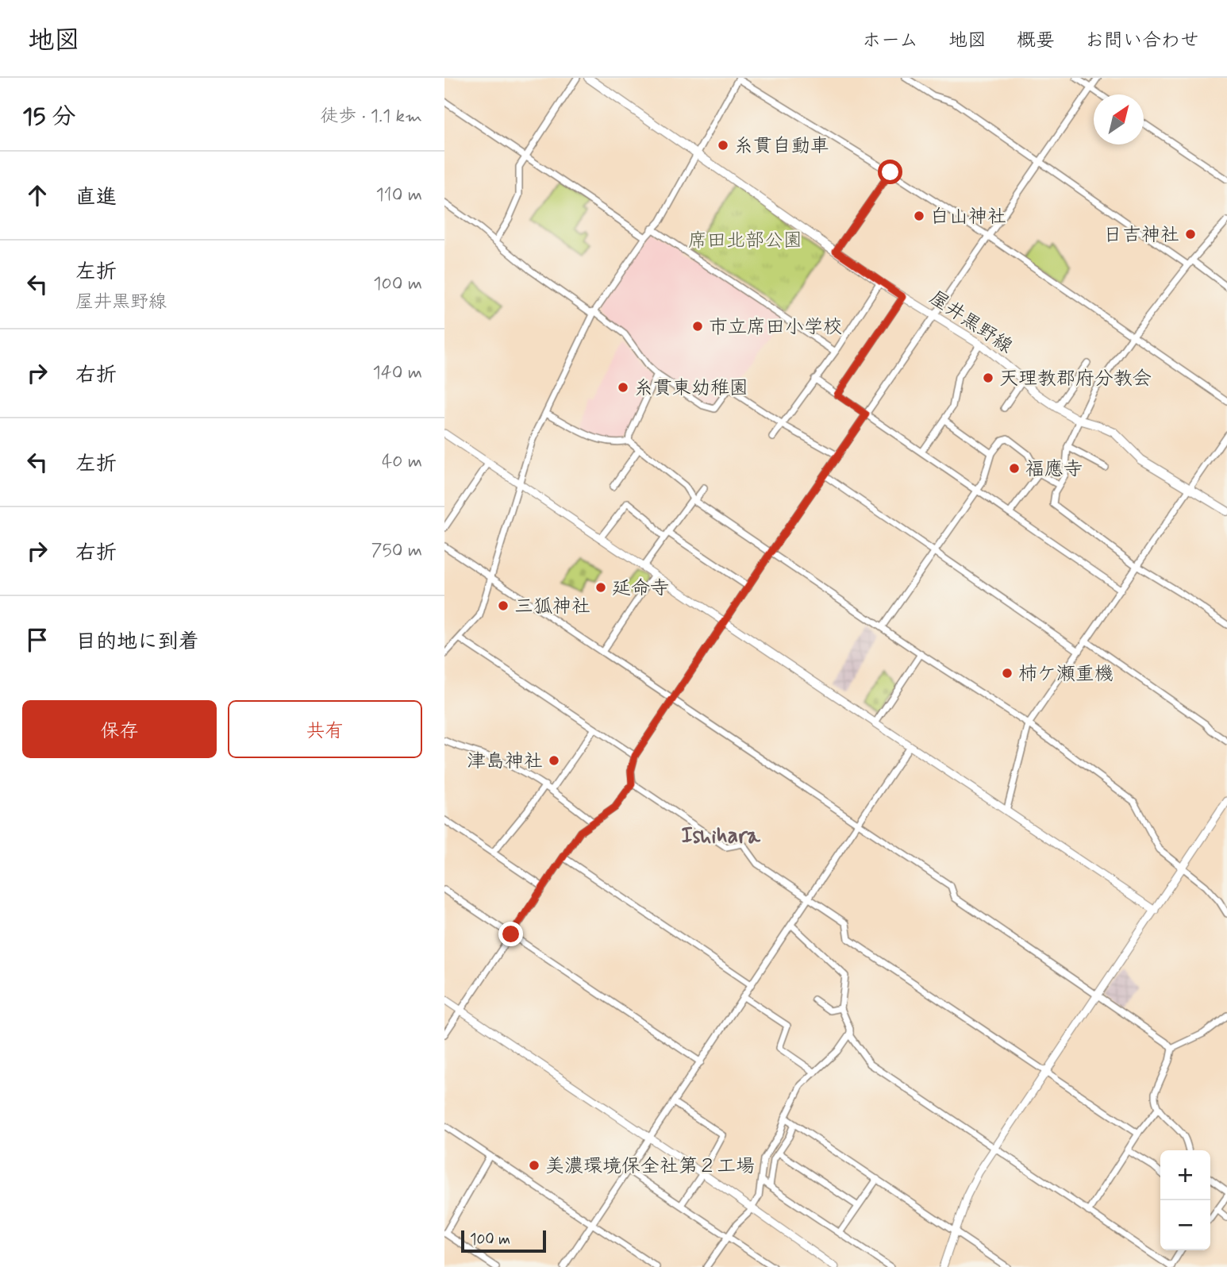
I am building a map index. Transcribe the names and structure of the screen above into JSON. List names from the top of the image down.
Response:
{
  "streets": {
    "main road": ["屋井黒野線"]
  },
  "districts": ["Ishihara"],
  "parks": ["席田北部公園"],
  "places": [
    "糸貫自動車",
    "白山神社",
    "日吉神社",
    "市立席田小学校",
    "天理教郡府分教会",
    "糸貫東幼稚園",
    "福應寺",
    "延命寺",
    "三狐神社",
    "柿ケ瀬重機",
    "津島神社",
    "美濃環境保全社第２工場"
  ],
  "scale_bar": "100 m",
  "north": "top right",
  "page": {
    "header": "地図",
    "nav": [
      "ホーム",
      "地図",
      "概要",
      "お問い合わせ"
    ],
    "heading": ["15 分", "徒歩 · 1.1 km"],
    "list": [
      ["直進", "110 m"],
      ["左折", "屋井黒野線", "100 m"],
      ["右折", "140 m"],
      ["左折", "40 m"],
      ["右折", "750 m"],
      "目的地に到着"
    ],
    "buttons": ["保存", "共有"],
    "map_buttons": ["+", "−"],
    "scale": "100 m"
  }
}
